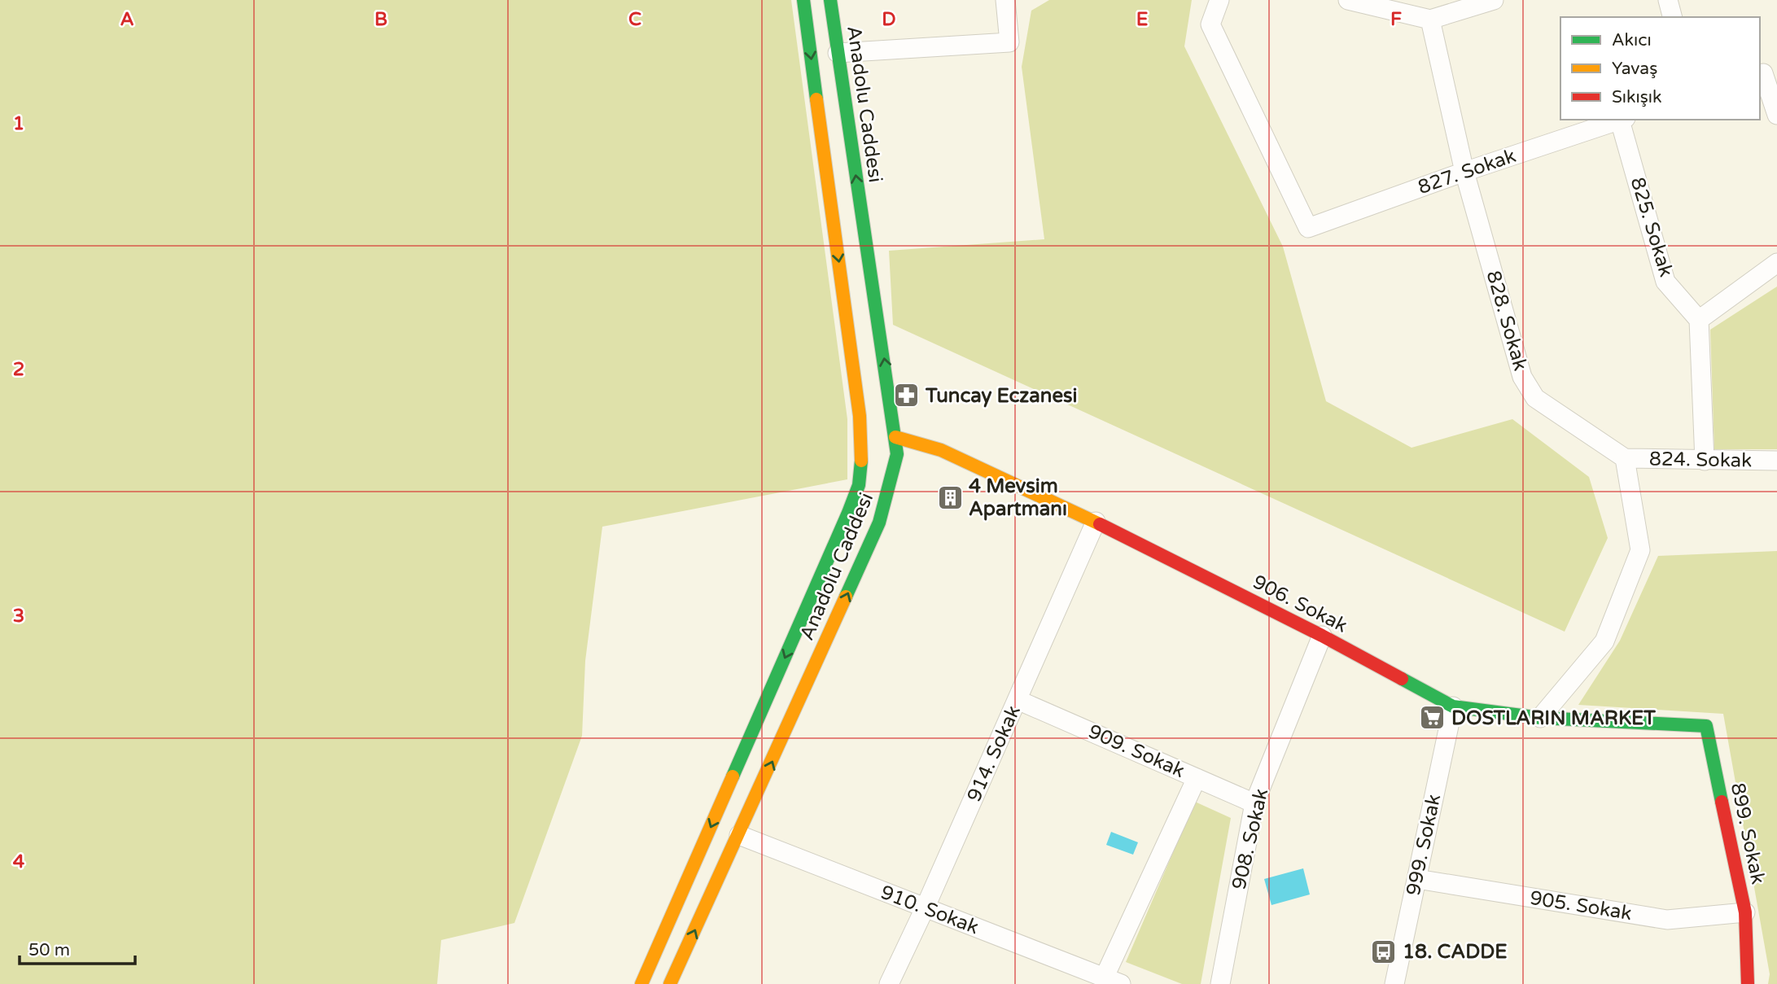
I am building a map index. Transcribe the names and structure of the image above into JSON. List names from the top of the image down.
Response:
{
  "streets": {
    "main road": ["Anadolu Caddesi", "906. Sokak", "899. Sokak"],
    "street": [
      "827. Sokak",
      "825. Sokak",
      "828. Sokak",
      "824. Sokak",
      "909. Sokak",
      "914. Sokak",
      "908. Sokak",
      "999. Sokak",
      "905. Sokak",
      "910. Sokak"
    ]
  },
  "crossings": [
    ["Anadolu Caddesi", "906. Sokak"],
    ["Anadolu Caddesi", "910. Sokak"],
    ["827. Sokak", "825. Sokak"],
    ["827. Sokak", "828. Sokak"],
    ["828. Sokak", "824. Sokak"],
    ["906. Sokak", "914. Sokak"],
    ["906. Sokak", "899. Sokak"],
    ["906. Sokak", "908. Sokak"],
    ["906. Sokak", "999. Sokak"],
    ["909. Sokak", "914. Sokak"],
    ["909. Sokak", "908. Sokak"],
    ["914. Sokak", "910. Sokak"],
    ["899. Sokak", "905. Sokak"],
    ["999. Sokak", "905. Sokak"]
  ],
  "places": {
    "pharmacy": ["Tuncay Eczanesi"],
    "building": ["4 Mevsim Apartmanı"],
    "supermarket": ["DOSTLARIN MARKET"],
    "bus stop": ["18. CADDE"]
  },
  "legend": ["Akıcı", "Yavaş", "Sıkışık"],
  "scale_bar": "50 m",
  "grid": {
    "columns": [
      "A",
      "B",
      "C",
      "D",
      "E",
      "F"
    ],
    "rows": [
      "1",
      "2",
      "3",
      "4"
    ]
  }
}
